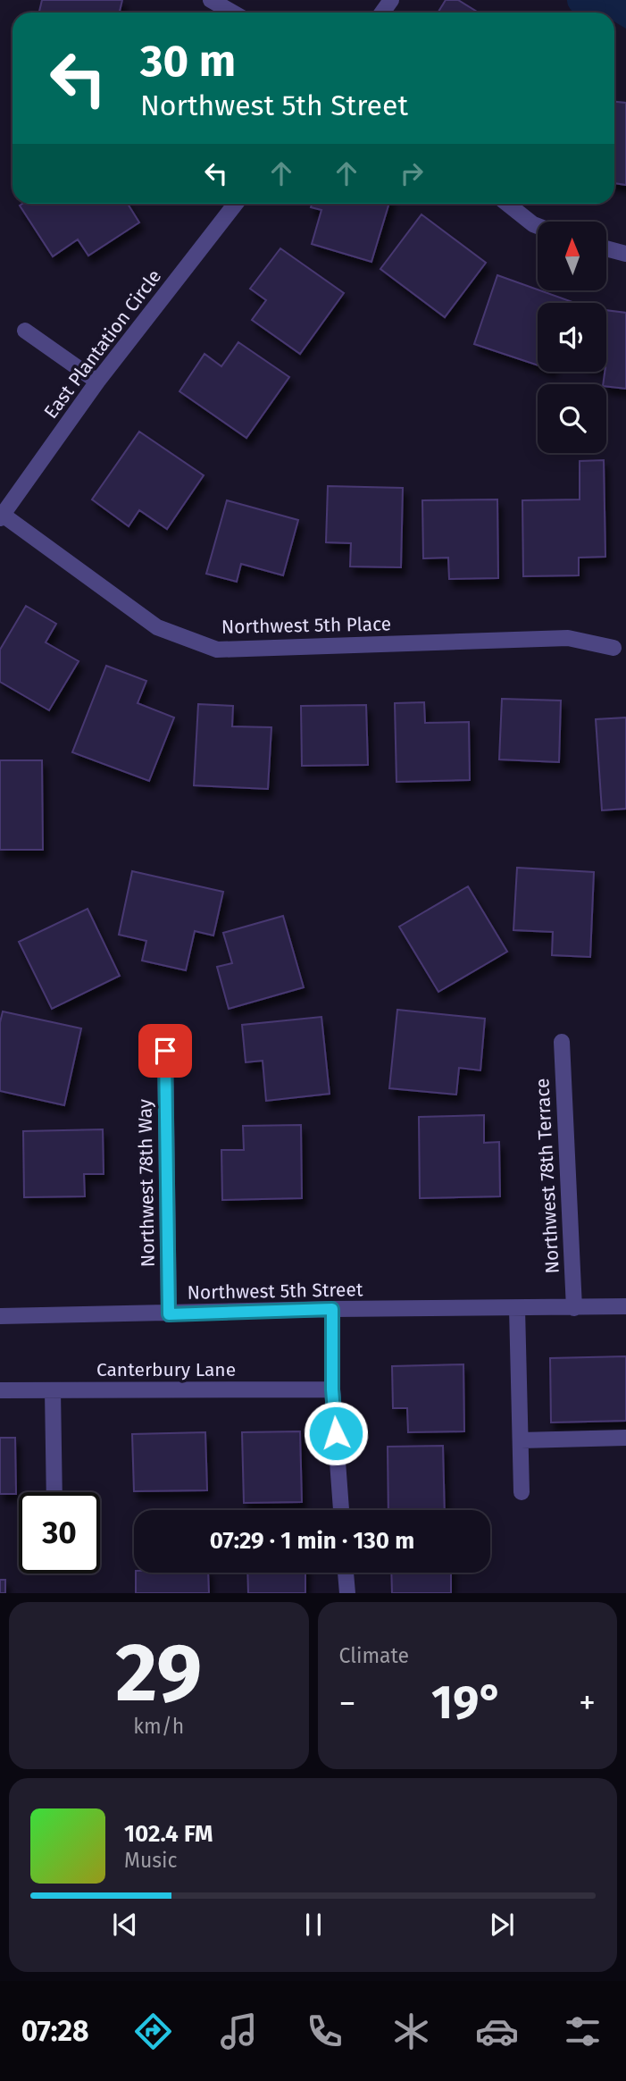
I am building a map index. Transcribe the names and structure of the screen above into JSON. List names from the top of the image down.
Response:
{
  "streets": {
    "street": [
      "East Plantation Circle",
      "Northwest 5th Place",
      "Northwest 78th Terrace",
      "Northwest 78th Way",
      "Northwest 5th Street",
      "Canterbury Lane"
    ]
  },
  "crossings": [
    ["East Plantation Circle", "Northwest 5th Place"],
    ["Northwest 78th Terrace", "Northwest 5th Street"],
    ["Northwest 78th Way", "Northwest 5th Street"]
  ],
  "north": "top",
  "page": {
    "turn": ["30 m", "Northwest 5th Street"],
    "limit": "30",
    "trip": "07:29 · 1 min · 130 m",
    "tile": [
      ["29", "km/h"],
      "Climate"
    ],
    "heat": ["−", "19°", "+"],
    "song": ["102.4 FM", "Music"],
    "tabs": "07:28"
  }
}
